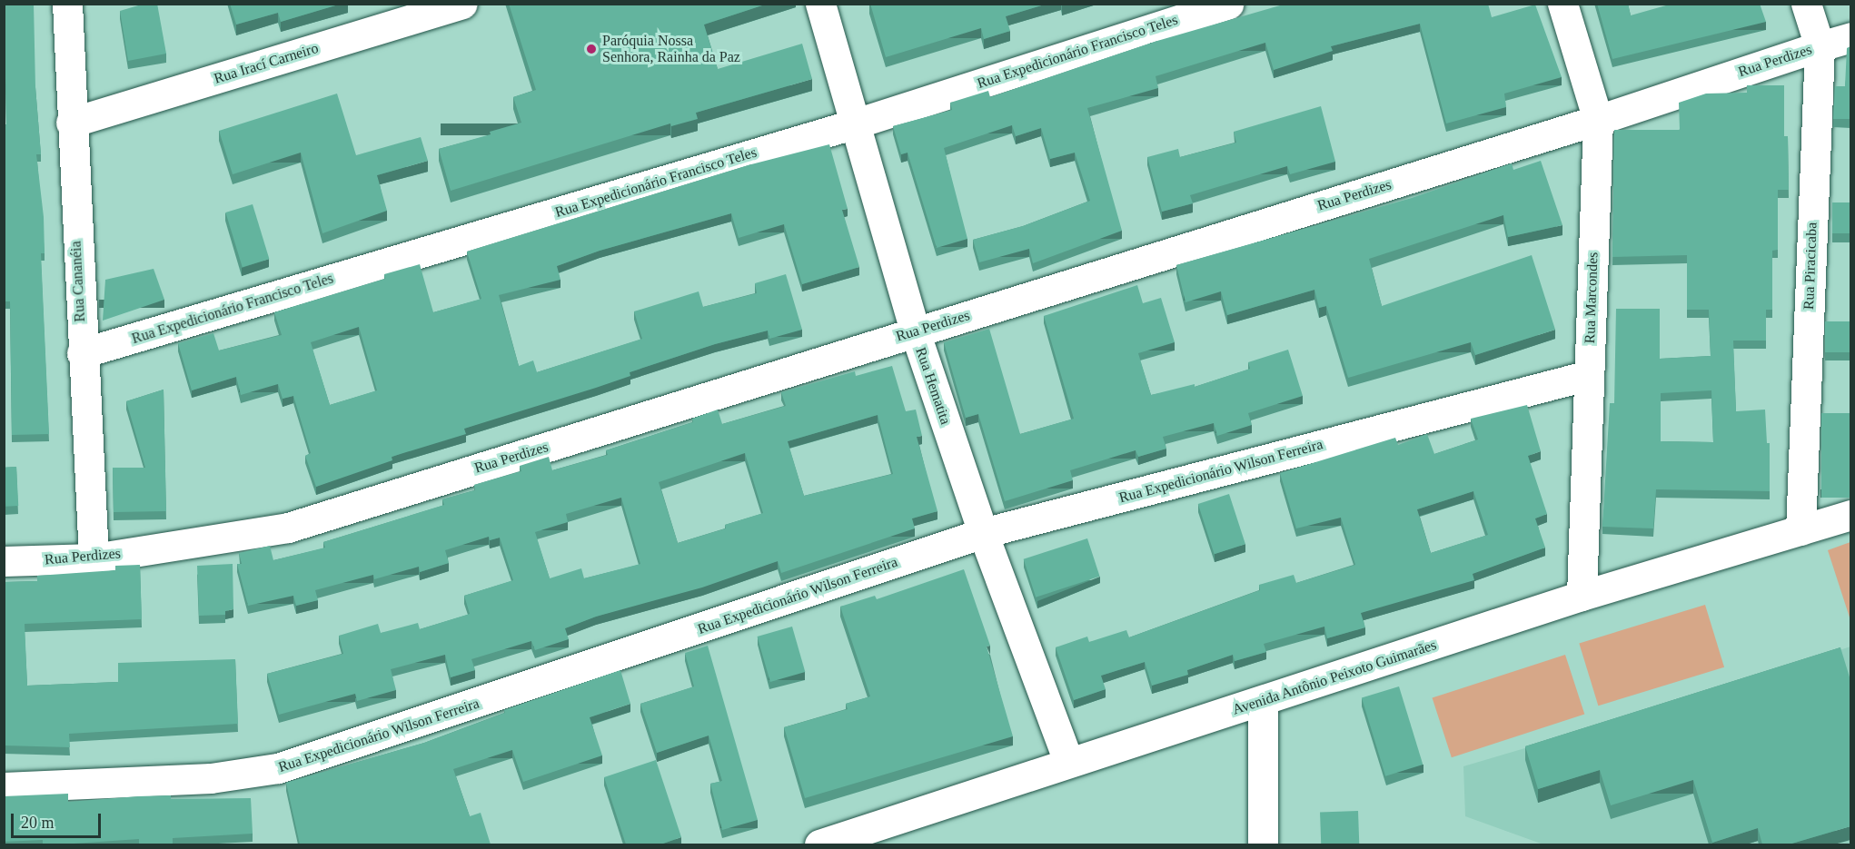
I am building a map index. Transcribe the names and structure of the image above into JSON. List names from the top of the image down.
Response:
{
  "streets": {
    "street": [
      "Rua Expedicionário Francisco Teles",
      "Rua Perdizes",
      "Rua Irací Carneiro",
      "Rua Piracicaba",
      "Rua Cananéia",
      "Rua Marcondes",
      "Rua Hematita",
      "Rua Expedicionário Wilson Ferreira",
      "Avenida Antônio Peixoto Guimarães"
    ]
  },
  "crossings": [
    ["Rua Expedicionário Francisco Teles", "Rua Cananéia"],
    ["Rua Expedicionário Francisco Teles", "Rua Hematita"],
    ["Rua Perdizes", "Rua Piracicaba"],
    ["Rua Perdizes", "Rua Cananéia"],
    ["Rua Perdizes", "Rua Marcondes"],
    ["Rua Perdizes", "Rua Hematita"],
    ["Rua Irací Carneiro", "Rua Cananéia"],
    ["Rua Piracicaba", "Avenida Antônio Peixoto Guimarães"],
    ["Rua Marcondes", "Rua Expedicionário Wilson Ferreira"],
    ["Rua Marcondes", "Avenida Antônio Peixoto Guimarães"],
    ["Rua Hematita", "Rua Expedicionário Wilson Ferreira"],
    ["Rua Hematita", "Avenida Antônio Peixoto Guimarães"]
  ],
  "places": ["Paróquia Nossa Senhora, Rainha da Paz"],
  "scale_bar": "20 m"
}
